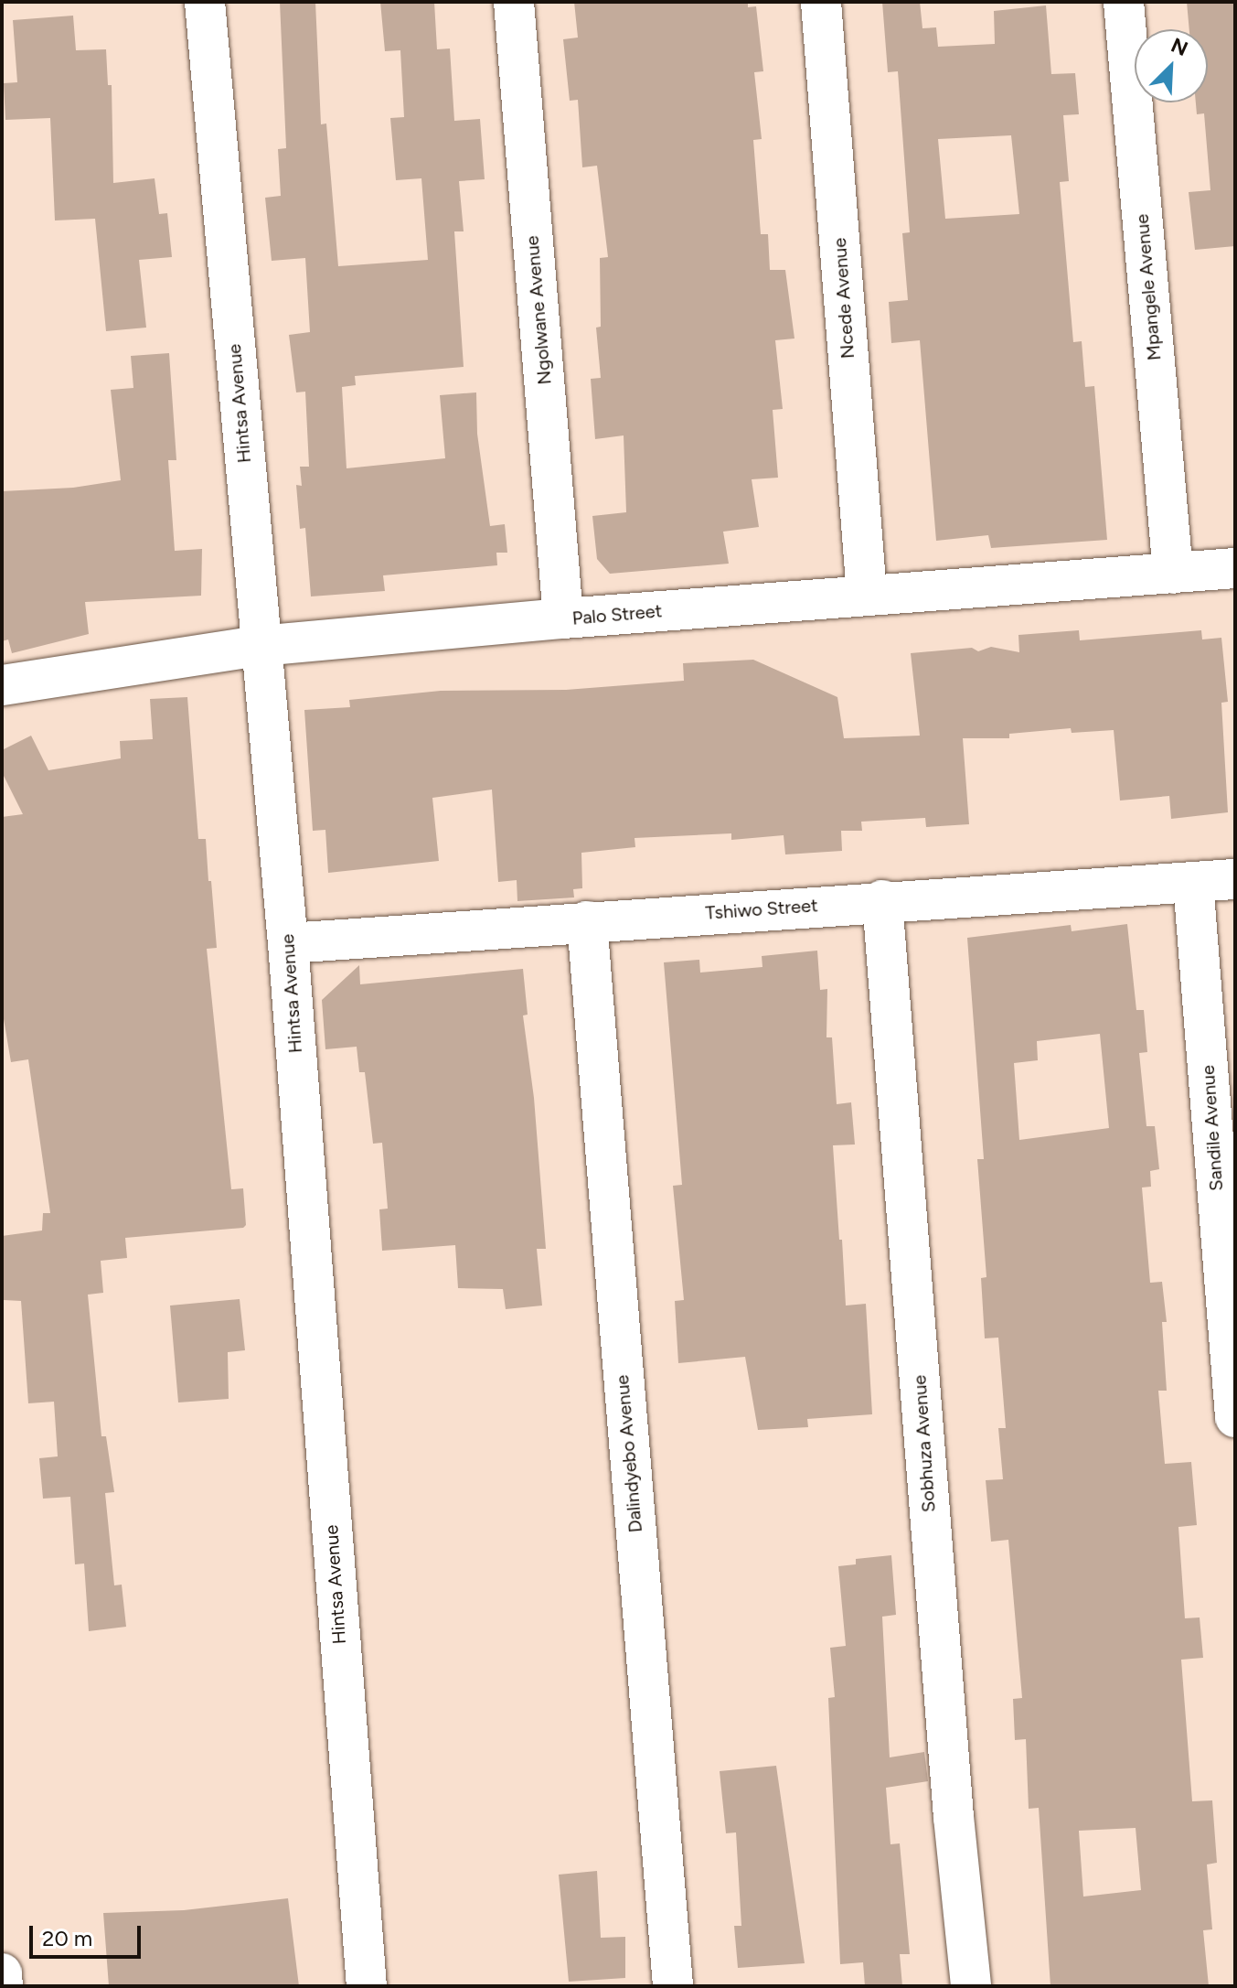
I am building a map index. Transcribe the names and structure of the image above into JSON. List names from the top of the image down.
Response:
{
  "streets": {
    "street": [
      "Mpangele Avenue",
      "Ncede Avenue",
      "Ngolwane Avenue",
      "Hintsa Avenue",
      "Palo Street",
      "Tshiwo Street",
      "Sandile Avenue",
      "Sobhuza Avenue",
      "Dalindyebo Avenue"
    ]
  },
  "crossings": [
    ["Mpangele Avenue", "Palo Street"],
    ["Ncede Avenue", "Palo Street"],
    ["Ngolwane Avenue", "Palo Street"],
    ["Hintsa Avenue", "Palo Street"],
    ["Hintsa Avenue", "Tshiwo Street"],
    ["Tshiwo Street", "Sandile Avenue"],
    ["Tshiwo Street", "Sobhuza Avenue"],
    ["Tshiwo Street", "Dalindyebo Avenue"]
  ],
  "scale_bar": "20 m",
  "north": "top right"
}
